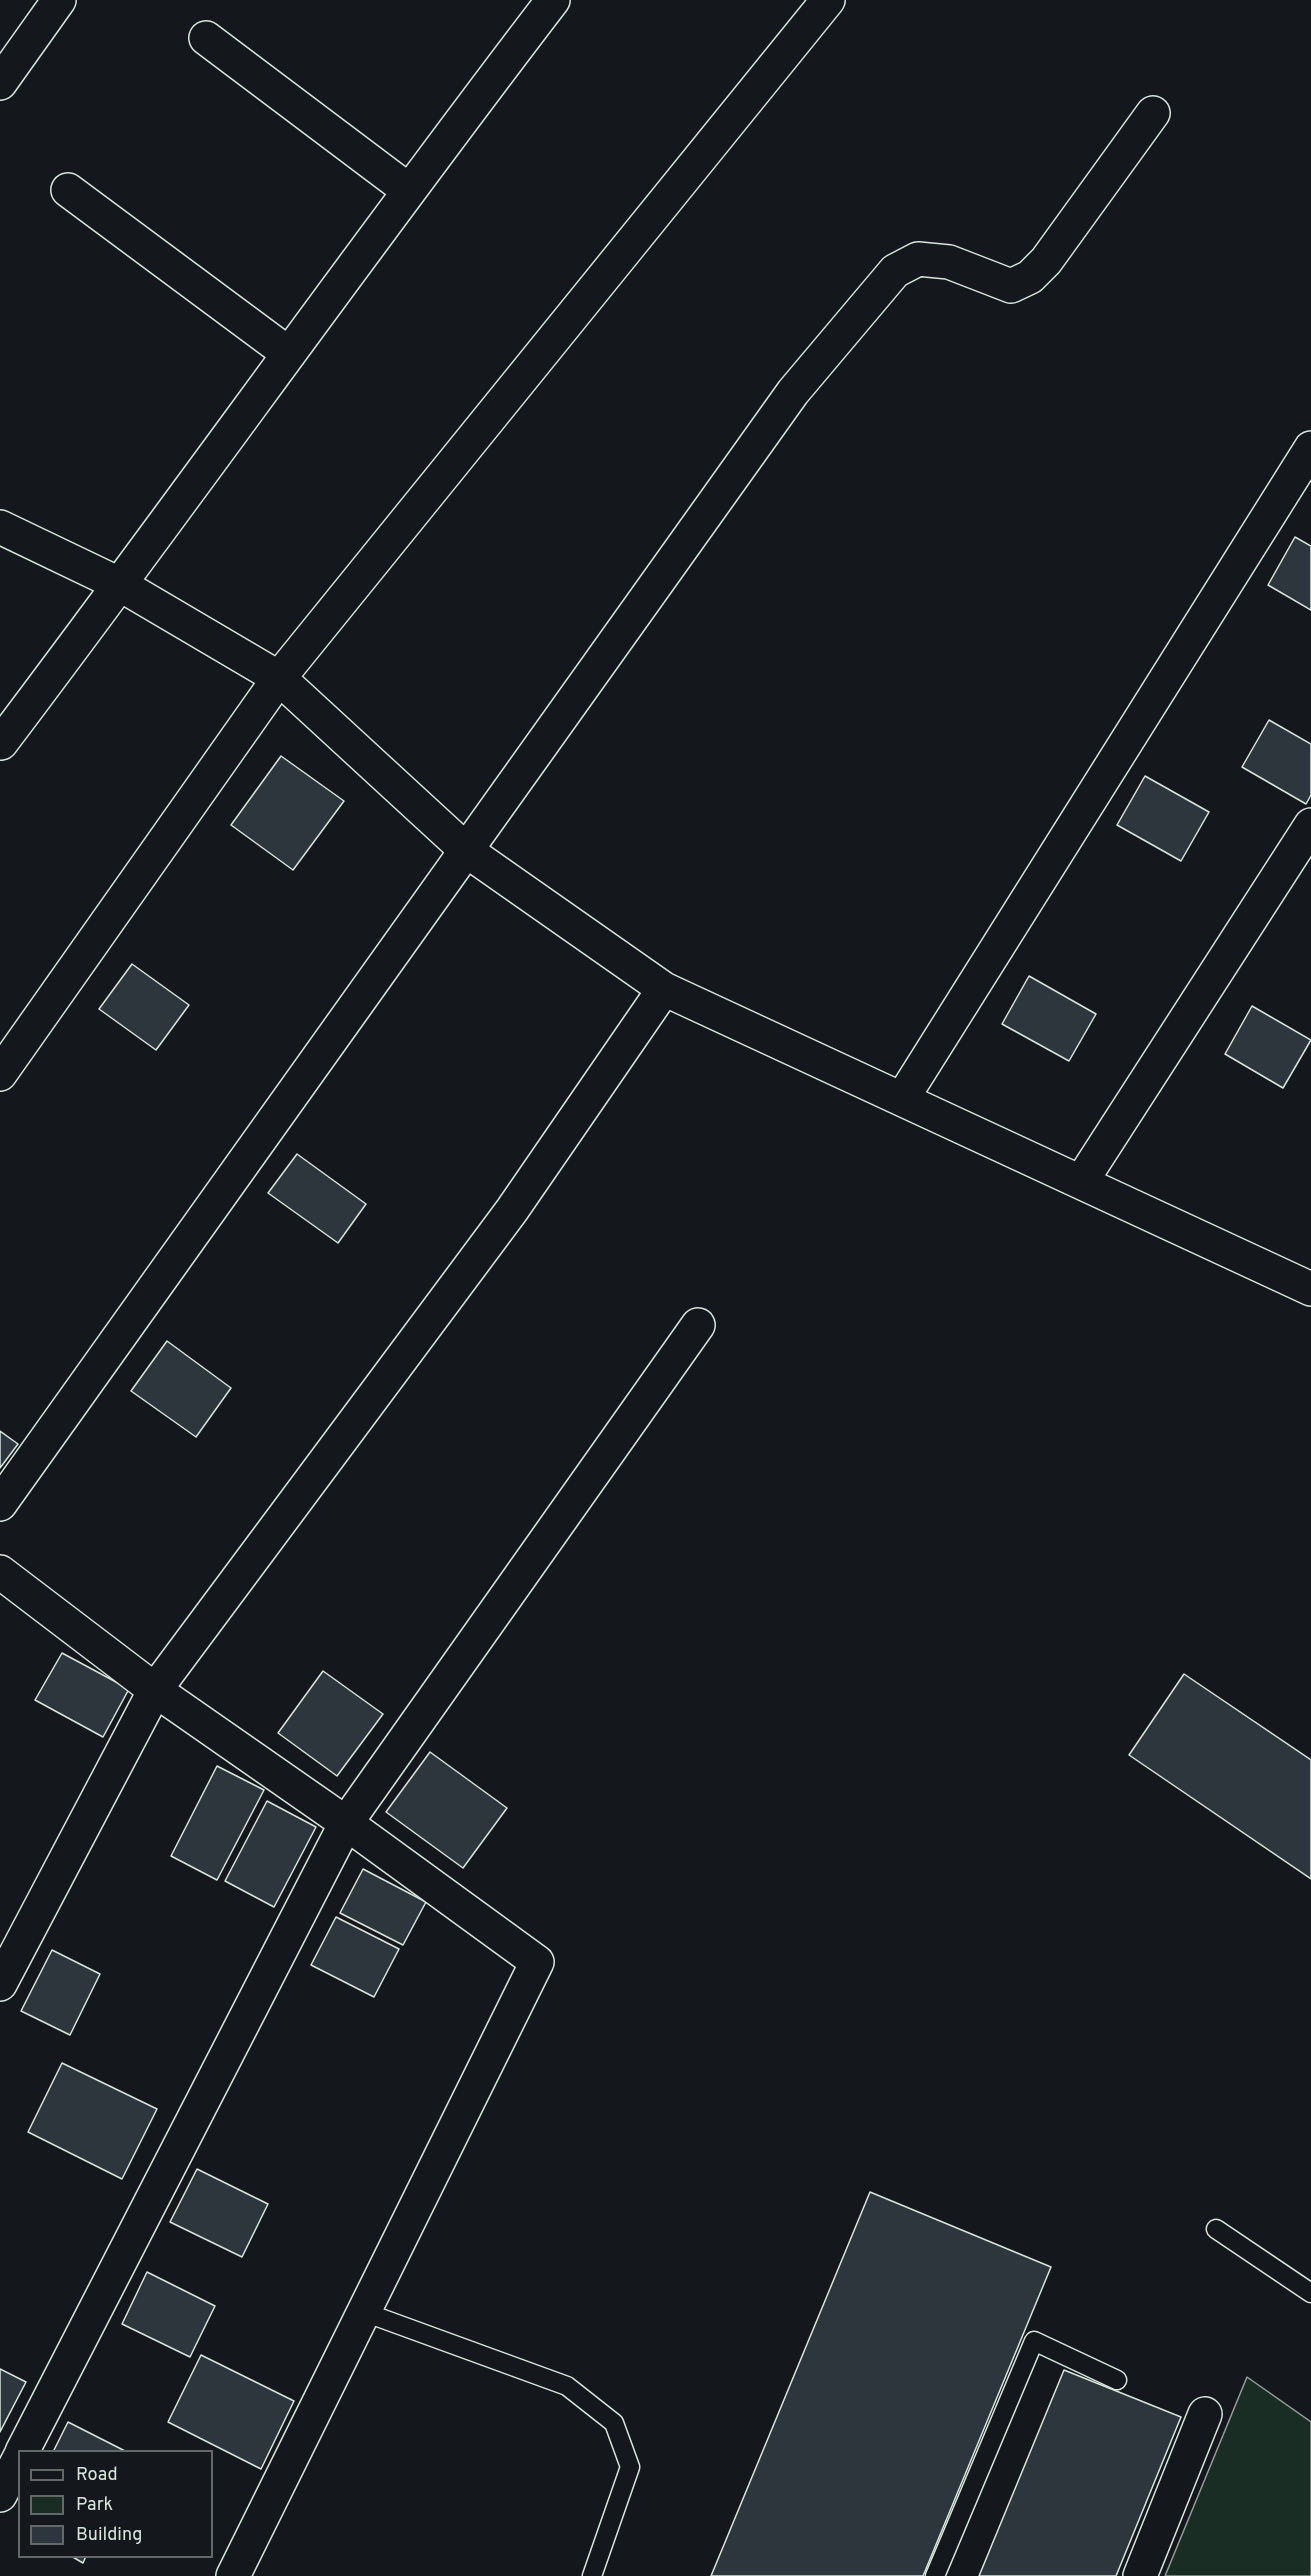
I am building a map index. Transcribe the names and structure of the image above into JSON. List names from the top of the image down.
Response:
{
  "legend": ["Road", "Park", "Building"]
}
